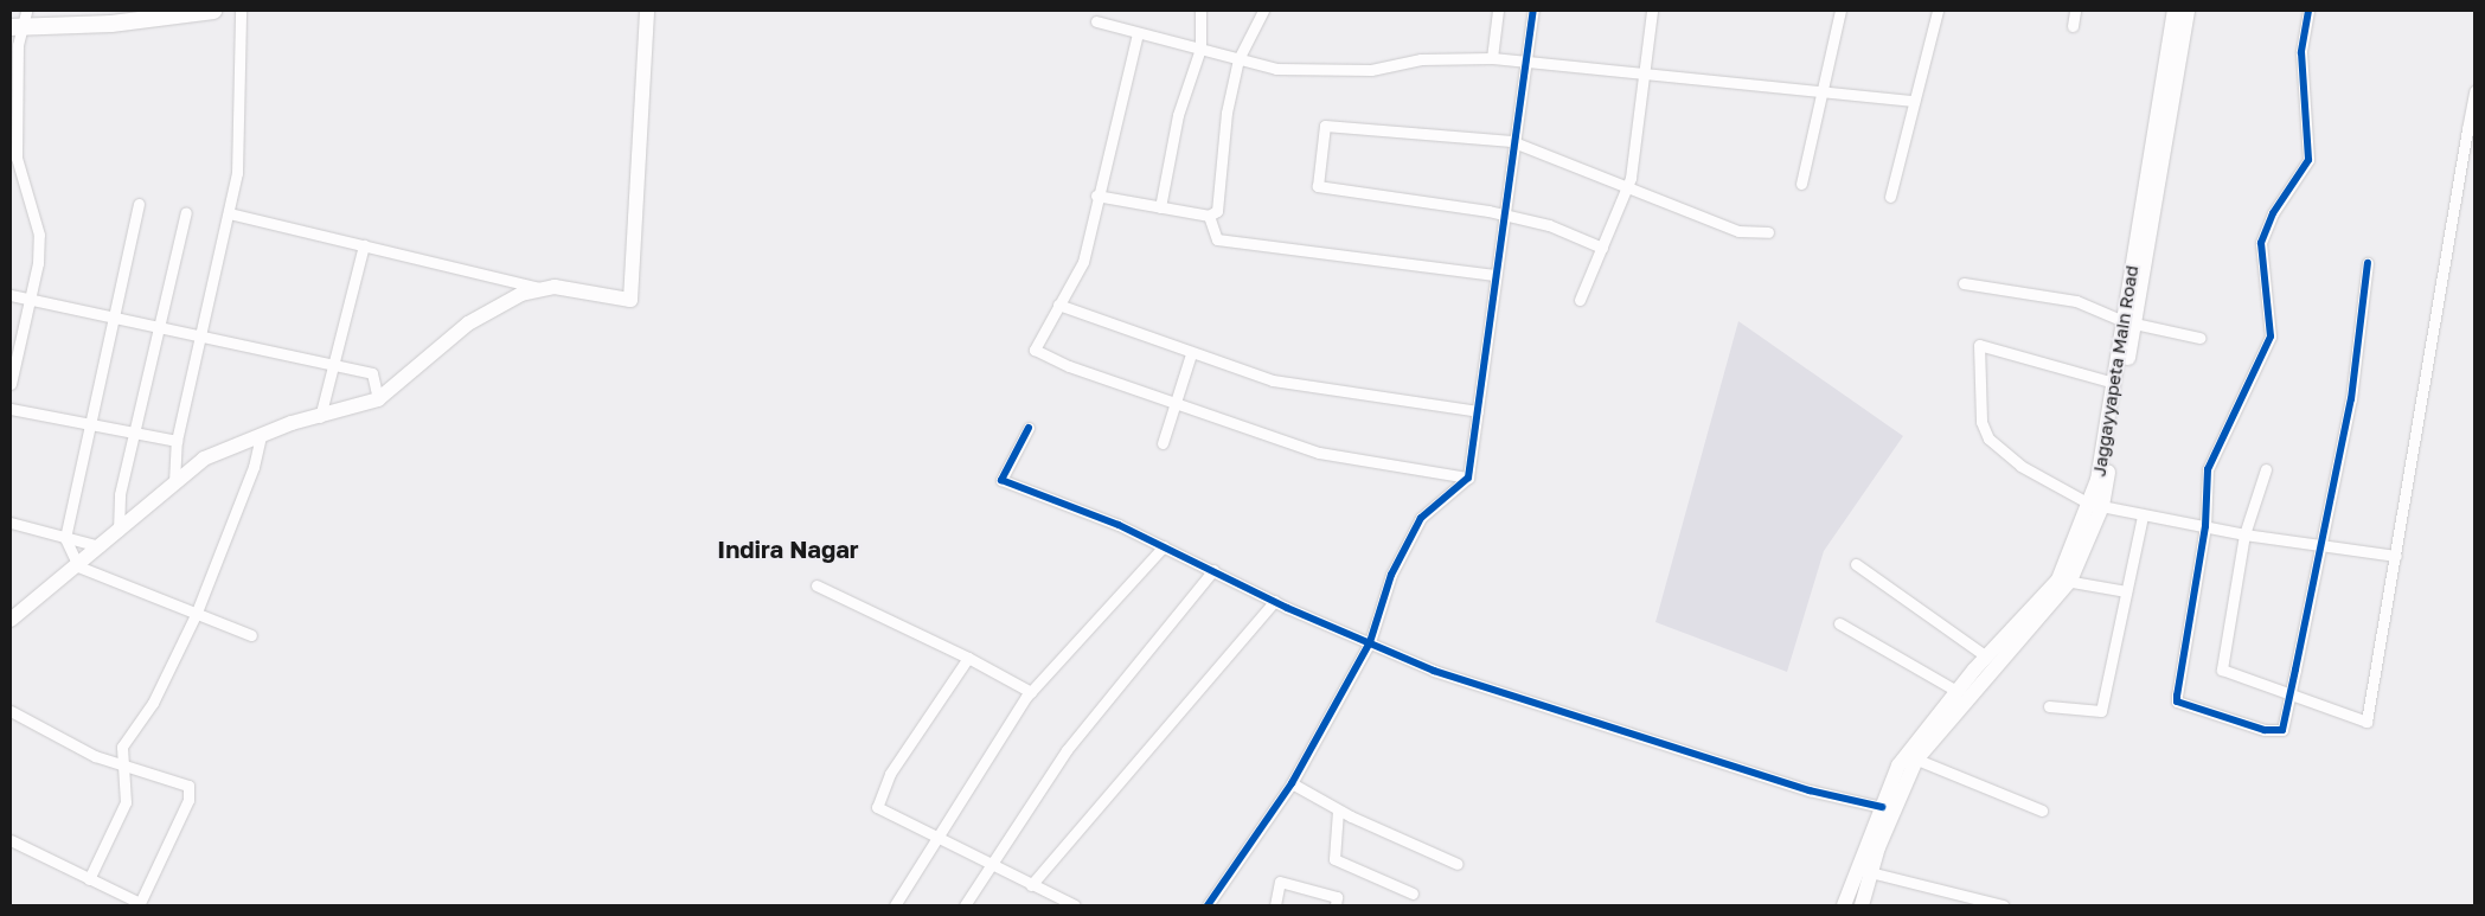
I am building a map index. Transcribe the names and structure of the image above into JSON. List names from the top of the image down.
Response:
{
  "streets": {
    "main road": ["Jaggayyapeta Main Road"]
  },
  "districts": ["Indira Nagar"]
}
